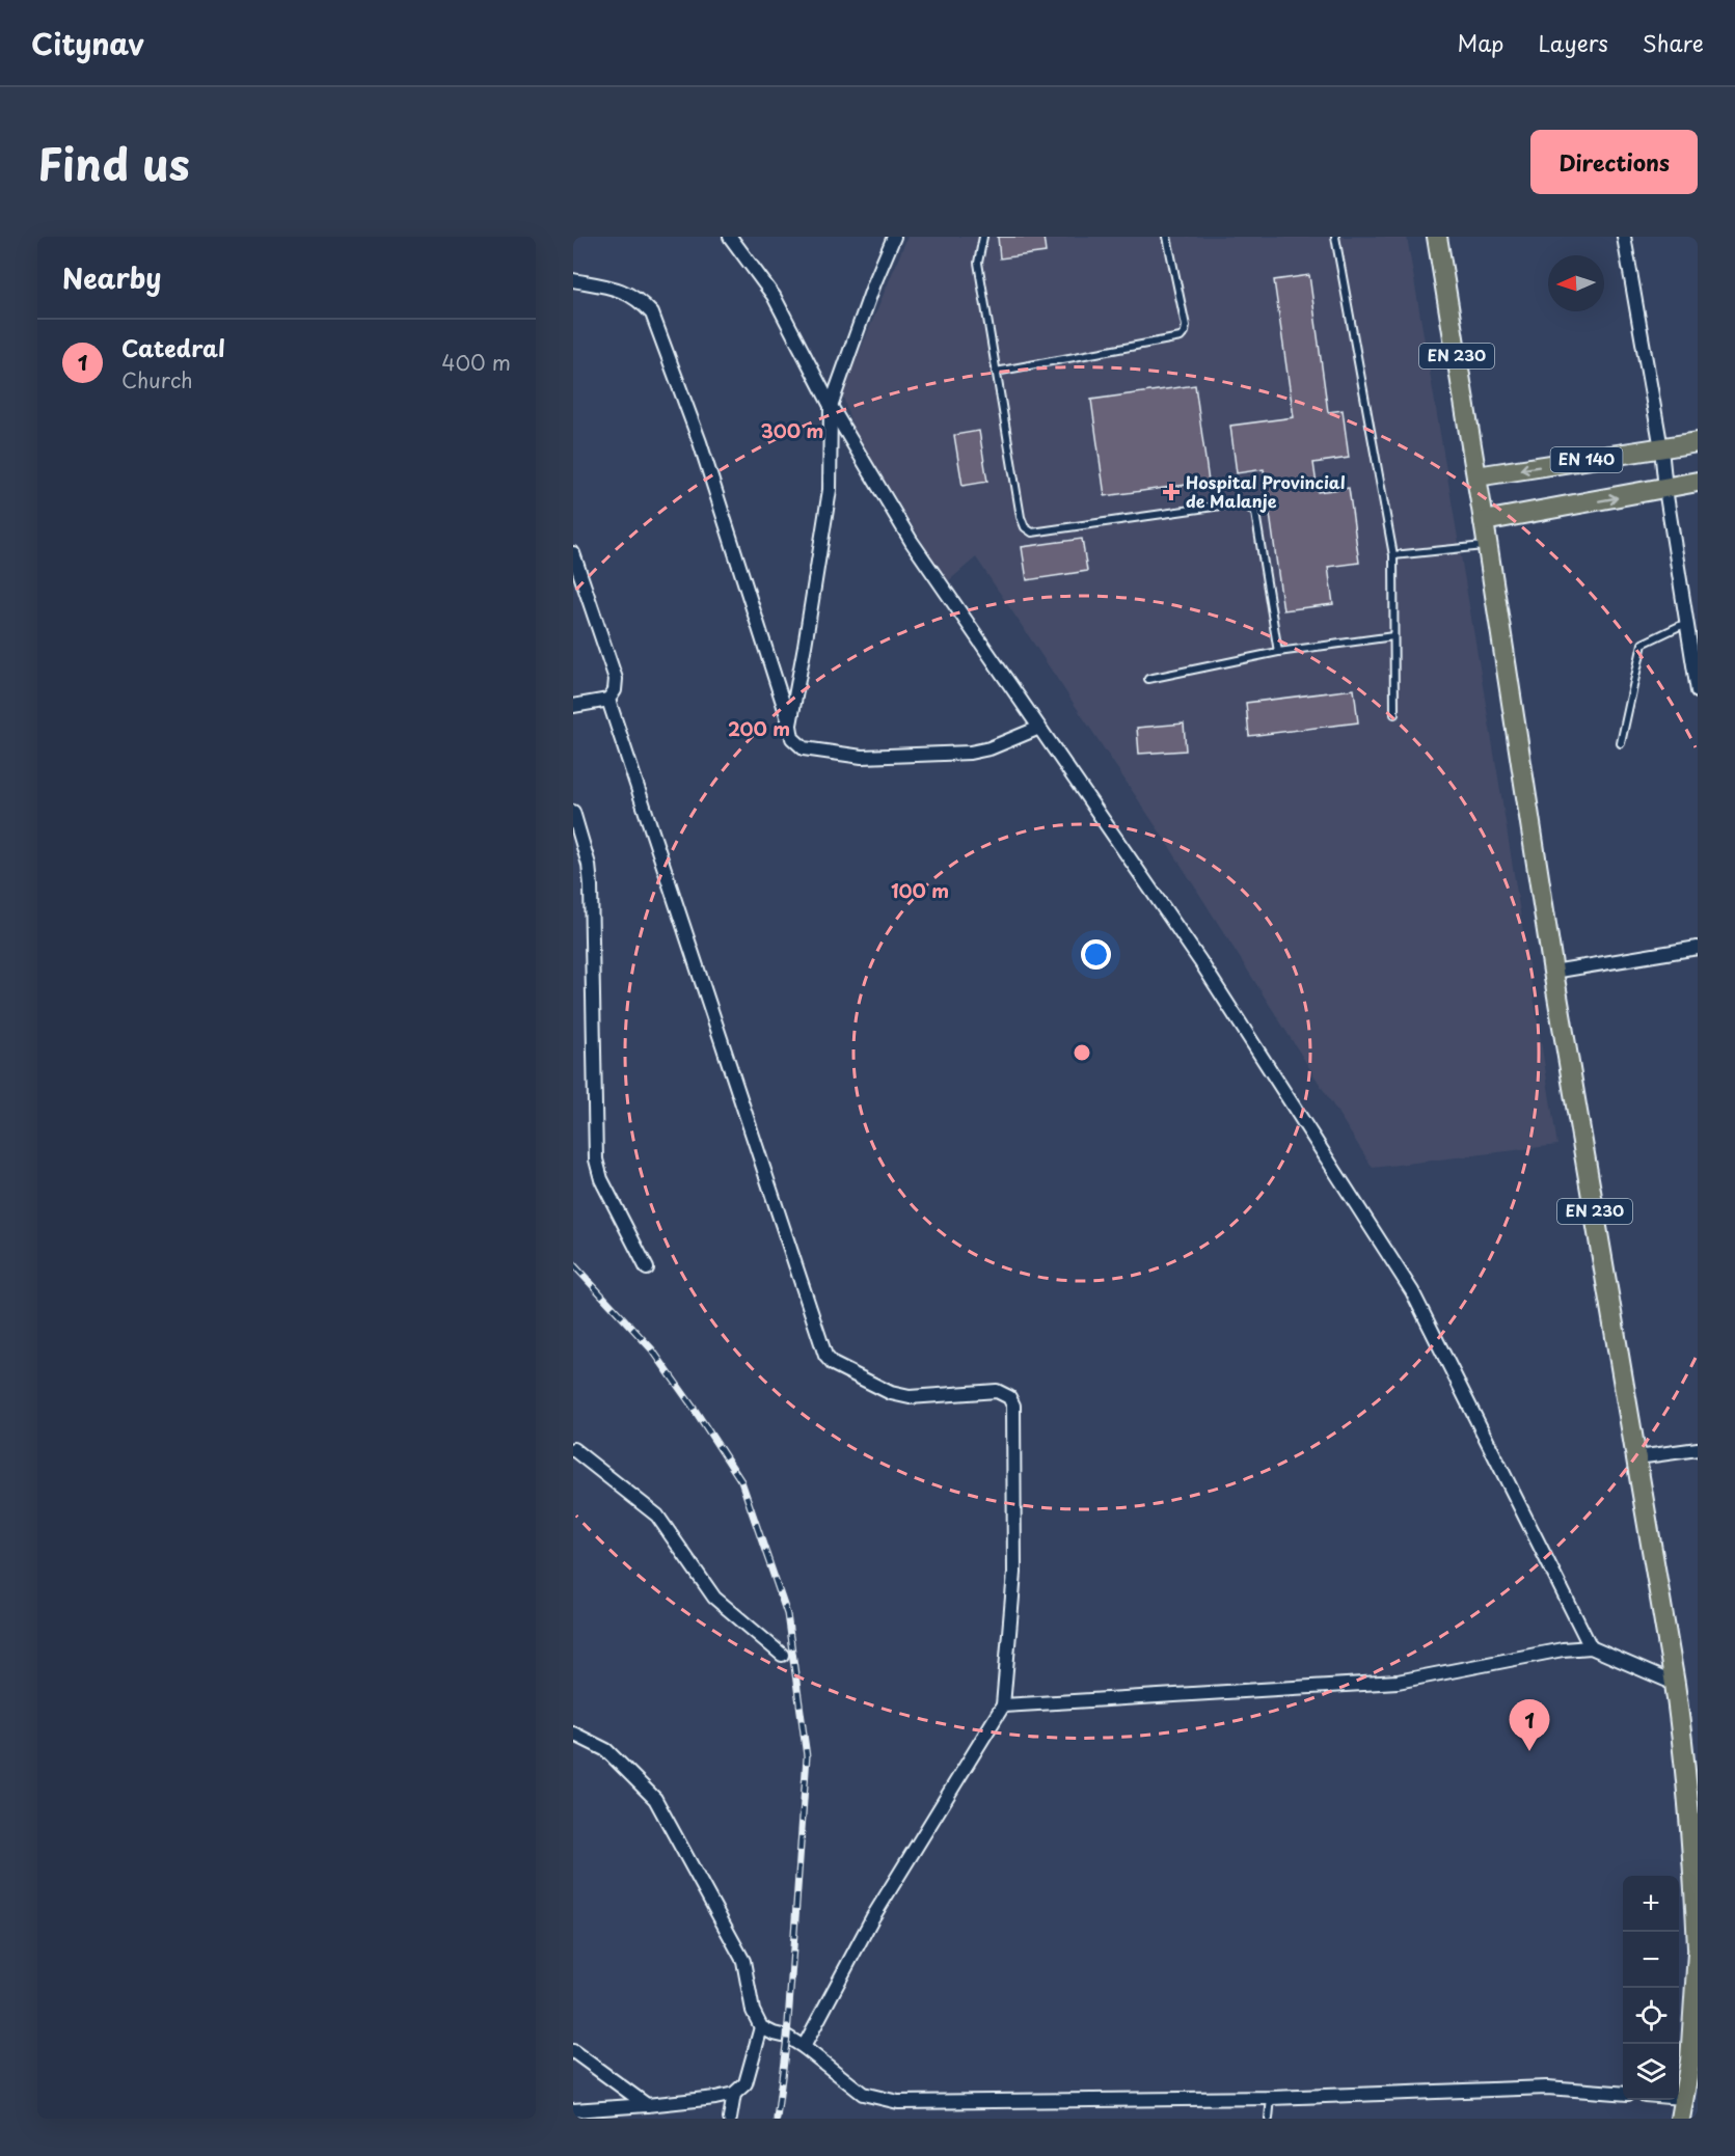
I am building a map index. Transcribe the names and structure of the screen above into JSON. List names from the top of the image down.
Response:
{
  "streets": {
    "main road": ["EN 230", "EN 140"]
  },
  "crossings": [
    ["EN 230", "EN 140"]
  ],
  "places": {
    "health": ["Hospital Provincial de Malanje"]
  },
  "north": "left",
  "page": {
    "header": "Citynav",
    "nav": ["Map", "Layers", "Share"],
    "title": "Find us",
    "buttons": "Directions",
    "heading": "Nearby",
    "list": [
      {
        "mark": "1",
        "name": "Catedral",
        "note": "Church",
        "value": "400 m"
      }
    ],
    "pins": "1",
    "map_buttons": ["+", "−"]
  },
  "rings": ["300 m", "200 m", "100 m"]
}
